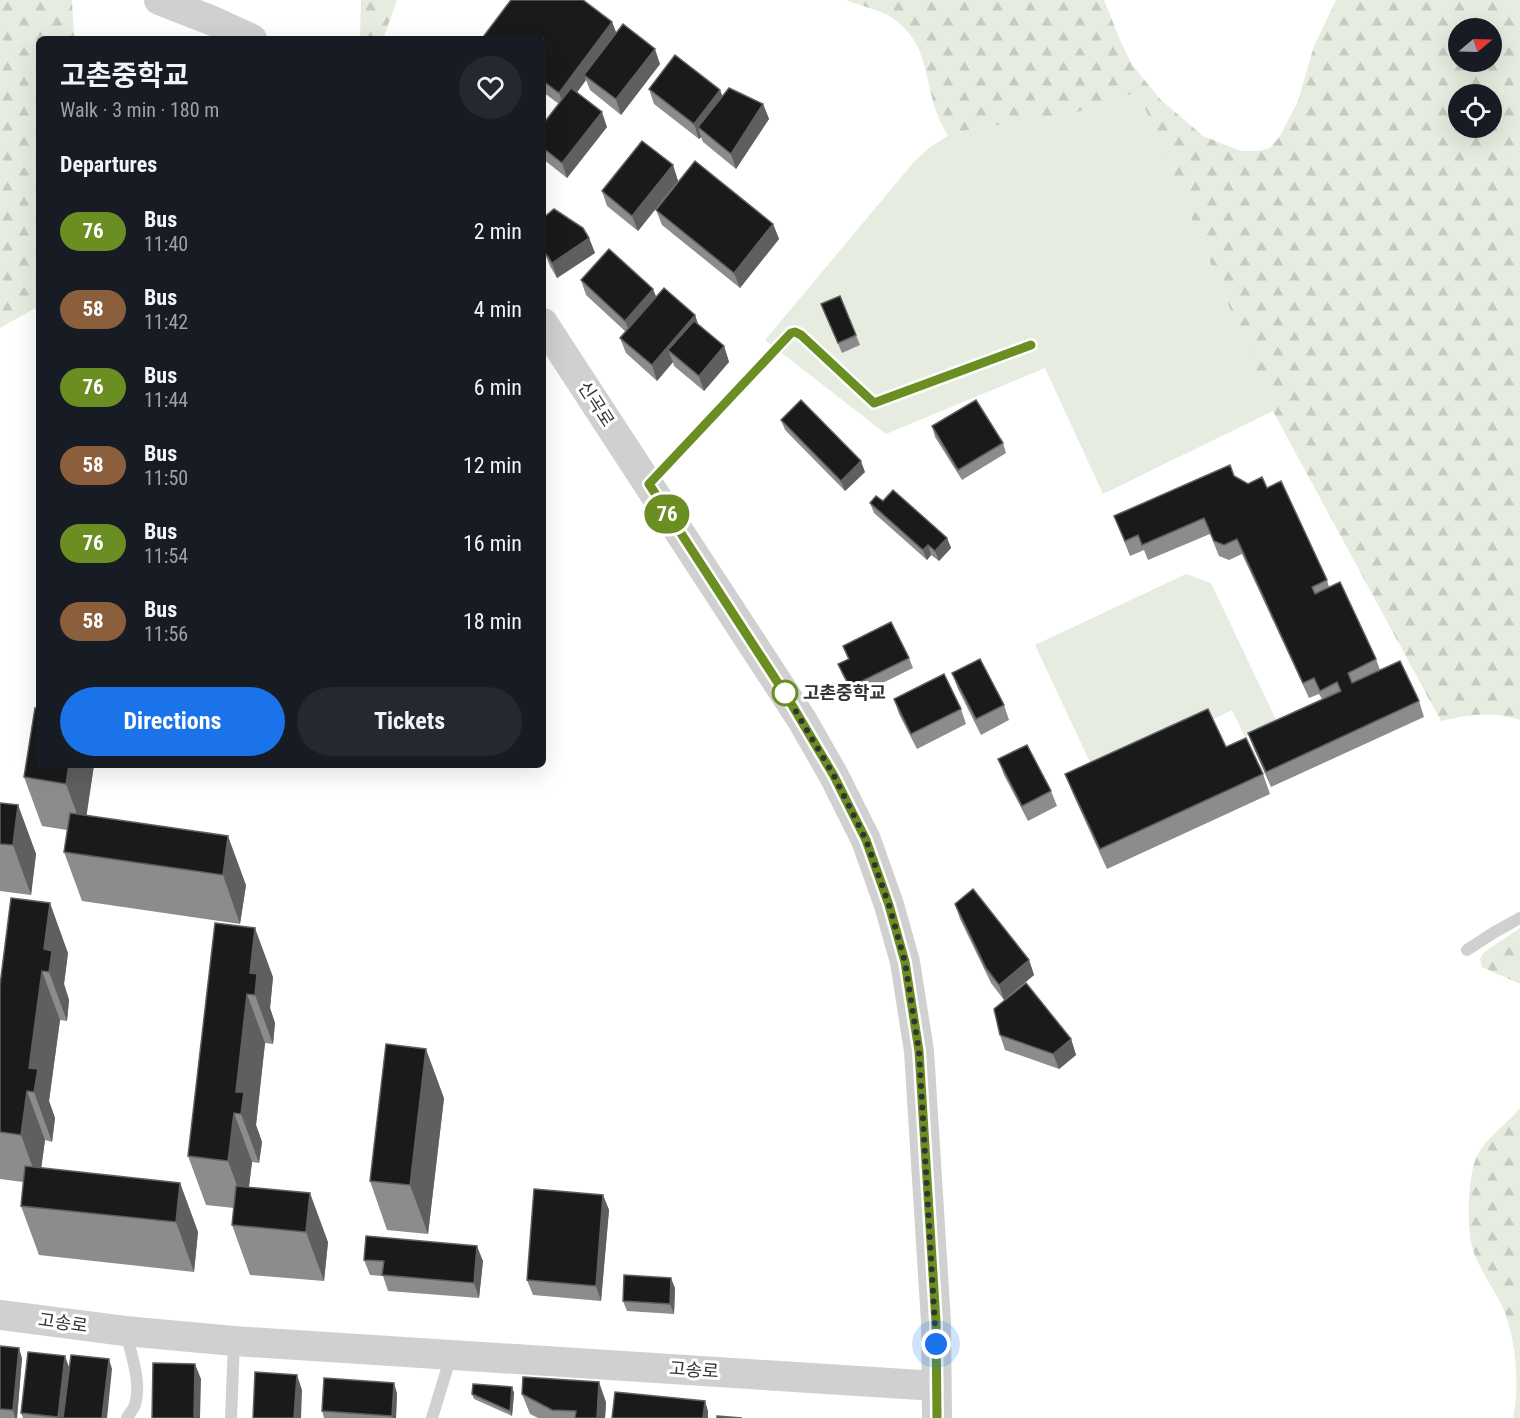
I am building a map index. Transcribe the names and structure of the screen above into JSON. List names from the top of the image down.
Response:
{
  "streets": {
    "street": ["신곡로", "고송로"]
  },
  "crossings": [
    ["신곡로", "고송로"]
  ],
  "places": ["고촌중학교"],
  "lines": ["bus line 76"],
  "north": "right",
  "page": {
    "on_map": "76",
    "heading": [
      ["고촌중학교", "Walk · 3 min · 180 m"],
      "Departures"
    ],
    "list": [
      {
        "mark": "76",
        "name": "Bus",
        "note": "11:40",
        "value": "2 min"
      },
      {
        "mark": "58",
        "name": "Bus",
        "note": "11:42",
        "value": "4 min"
      },
      {
        "mark": "76",
        "name": "Bus",
        "note": "11:44",
        "value": "6 min"
      },
      {
        "mark": "58",
        "name": "Bus",
        "note": "11:50",
        "value": "12 min"
      },
      {
        "mark": "76",
        "name": "Bus",
        "note": "11:54",
        "value": "16 min"
      },
      {
        "mark": "58",
        "name": "Bus",
        "note": "11:56",
        "value": "18 min"
      }
    ],
    "buttons": ["Directions", "Tickets"]
  }
}
